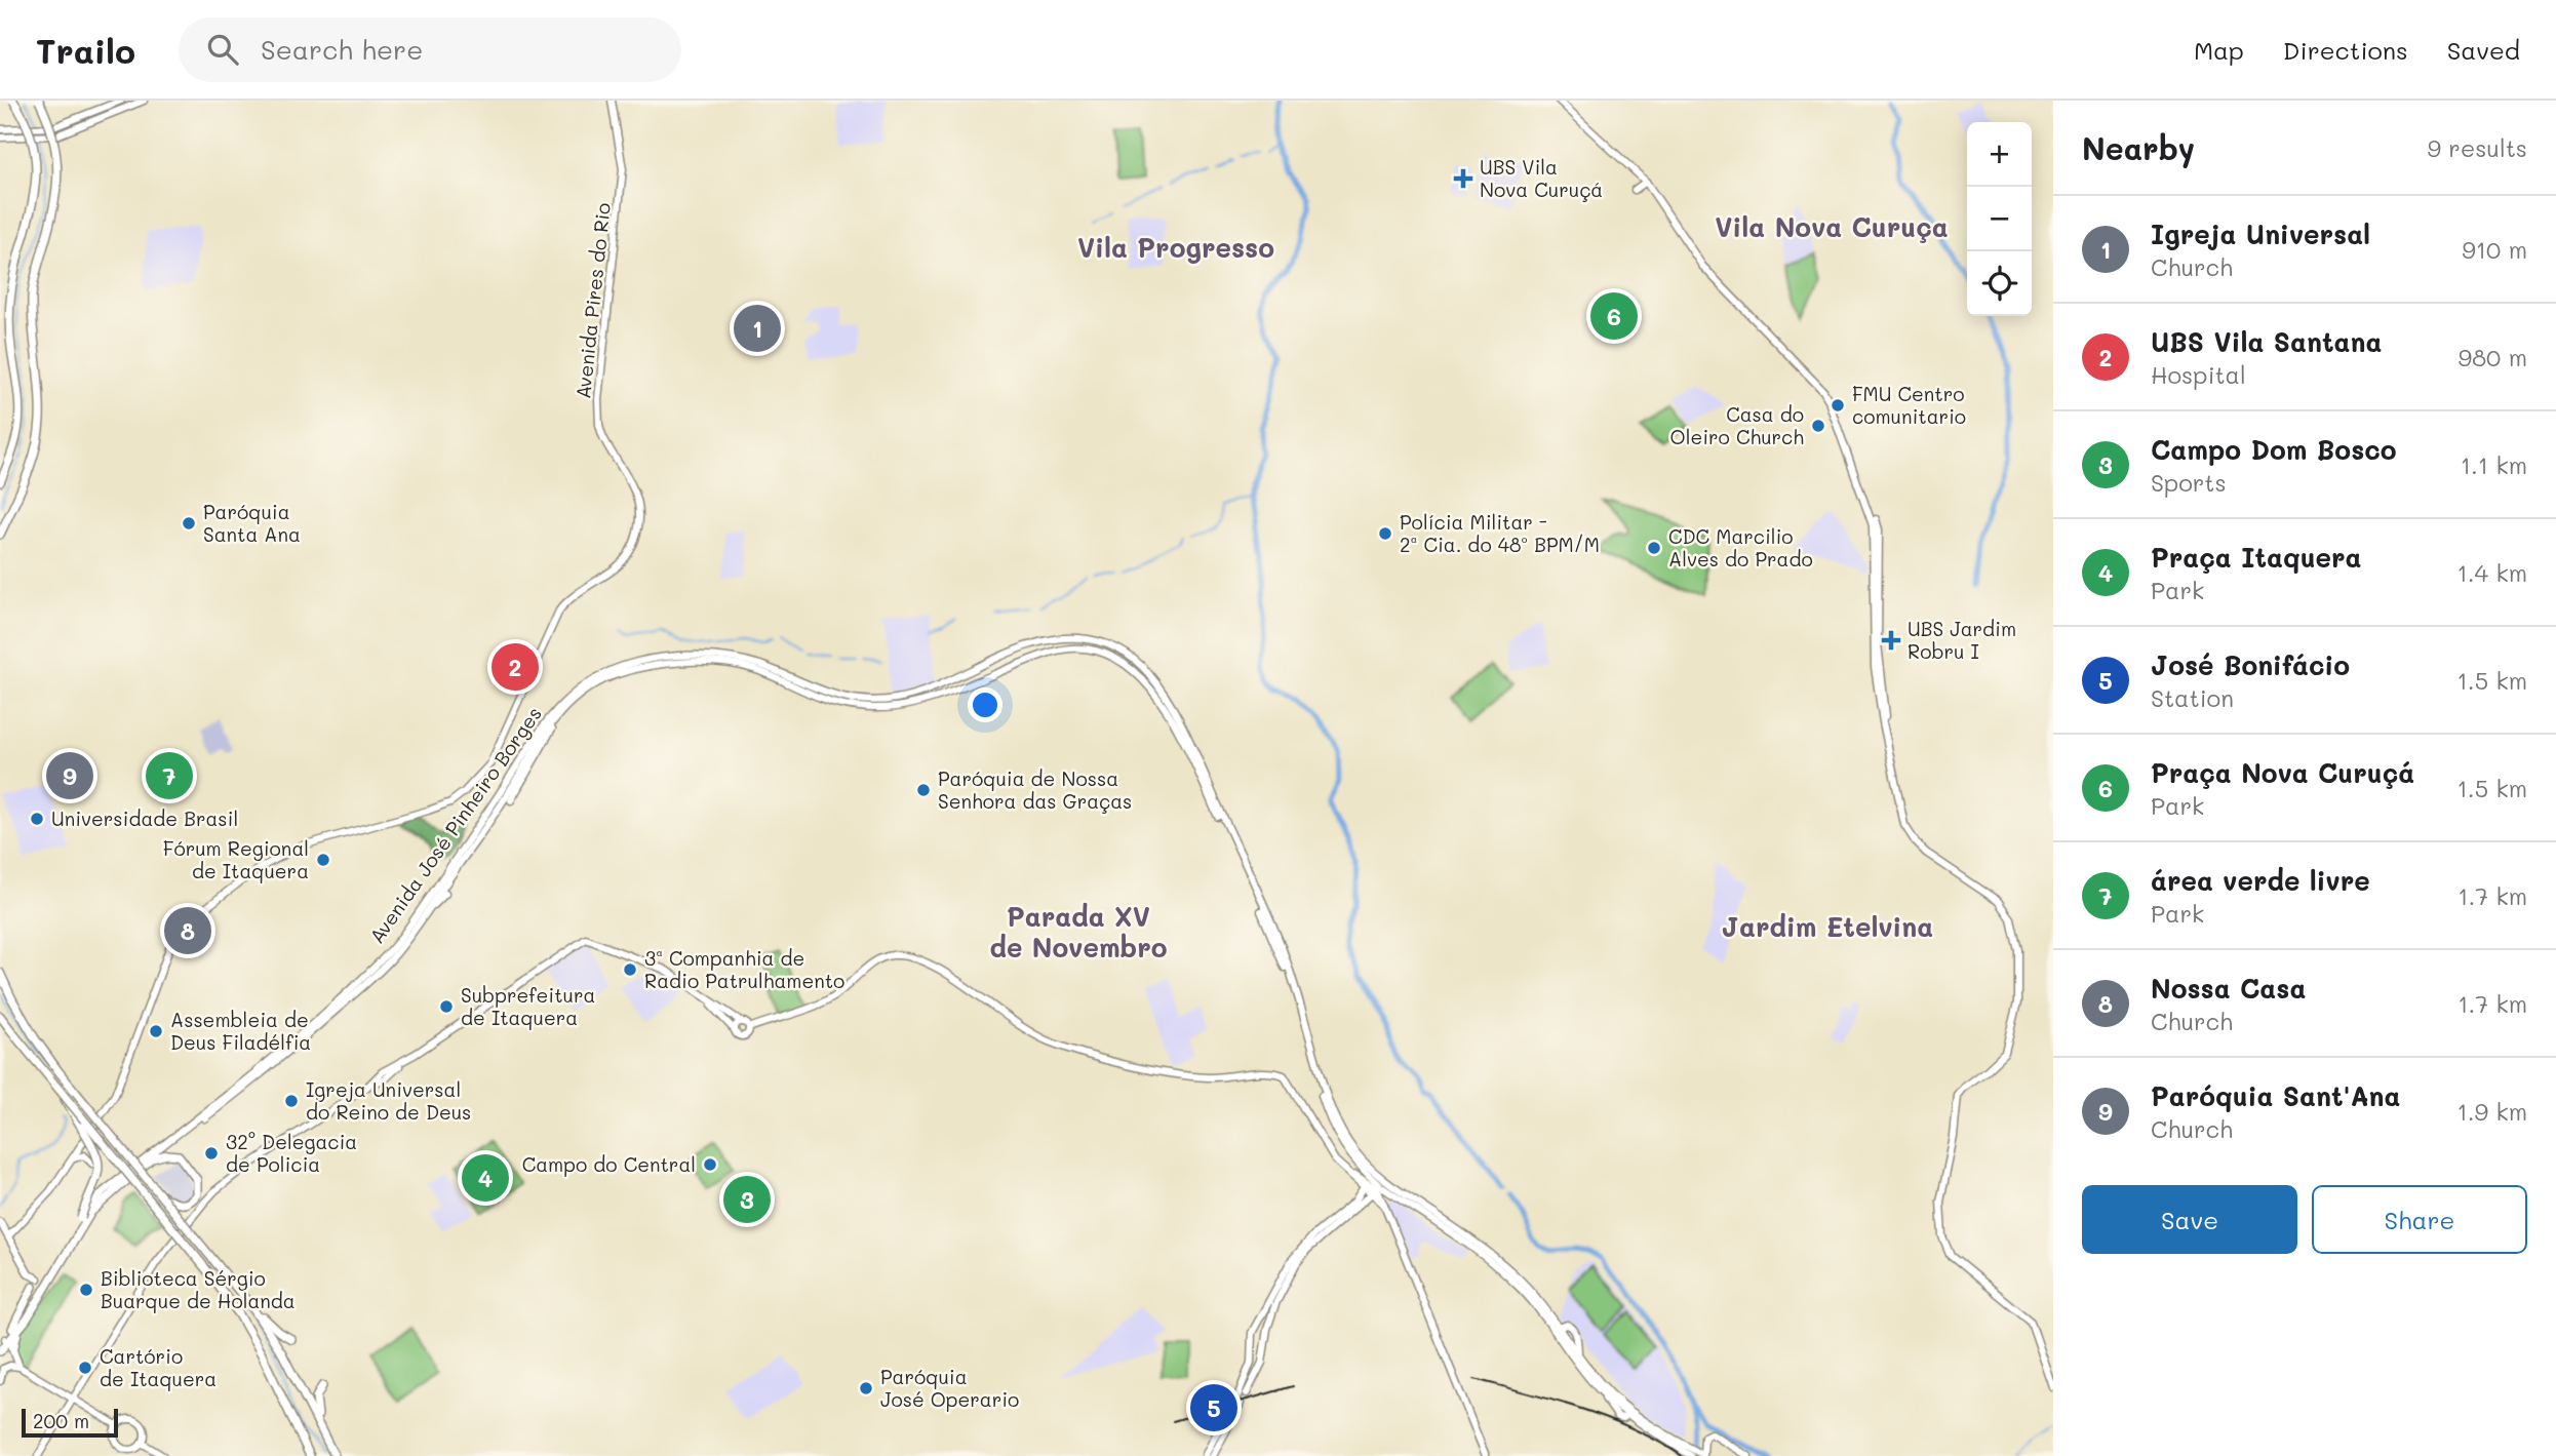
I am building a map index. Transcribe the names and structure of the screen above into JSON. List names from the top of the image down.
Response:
{
  "streets": {
    "highway": ["Avenida José Pinheiro Borges"],
    "main road": ["Avenida Pires do Rio"]
  },
  "districts": [
    "Vila Nova Curuça",
    "Vila Progresso",
    "Parada XV de Novembro",
    "Jardim Etelvina"
  ],
  "places": {
    "health": ["UBS Vila Nova Curuçá", "UBS Jardim Robru I"],
    "other": [
      "FMU Centro comunitario",
      "Casa do Oleiro Church",
      "Paróquia Santa Ana",
      "Polícia Militar - 2ª Cia. do 48º BPM/M",
      "CDC Marcilio Alves do Prado",
      "Paróquia de Nossa Senhora das Graças",
      "Universidade Brasil",
      "Fórum Regional de Itaquera",
      "3ª Companhia de Radio Patrulhamento",
      "Subprefeitura de Itaquera",
      "Assembleia de Deus Filadélfia",
      "Igreja Universal do Reino de Deus",
      "32° Delegacia de Policia",
      "Campo do Central",
      "Biblioteca Sérgio Buarque de Holanda",
      "Cartório de Itaquera",
      "Paróquia José Operario"
    ]
  },
  "scale_bar": "200 m",
  "page": {
    "header": "Trailo",
    "search": "Search here",
    "nav": ["Map", "Directions", "Saved"],
    "heading": ["Nearby", "9 results"],
    "map_buttons": ["+", "−"],
    "list": [
      {
        "mark": "1",
        "name": "Igreja Universal",
        "note": "Church",
        "value": "910 m"
      },
      {
        "mark": "2",
        "name": "UBS Vila Santana",
        "note": "Hospital",
        "value": "980 m"
      },
      {
        "mark": "3",
        "name": "Campo Dom Bosco",
        "note": "Sports",
        "value": "1.1 km"
      },
      {
        "mark": "4",
        "name": "Praça Itaquera",
        "note": "Park",
        "value": "1.4 km"
      },
      {
        "mark": "5",
        "name": "José Bonifácio",
        "note": "Station",
        "value": "1.5 km"
      },
      {
        "mark": "6",
        "name": "Praça Nova Curuçá",
        "note": "Park",
        "value": "1.5 km"
      },
      {
        "mark": "7",
        "name": "área verde livre",
        "note": "Park",
        "value": "1.7 km"
      },
      {
        "mark": "8",
        "name": "Nossa Casa",
        "note": "Church",
        "value": "1.7 km"
      },
      {
        "mark": "9",
        "name": "Paróquia Sant'Ana",
        "note": "Church",
        "value": "1.9 km"
      }
    ],
    "pins": [
      "6",
      "1",
      "2",
      "7",
      "9",
      "8",
      "4",
      "3",
      "5"
    ],
    "buttons": ["Save", "Share"],
    "scale": "200 m"
  }
}
